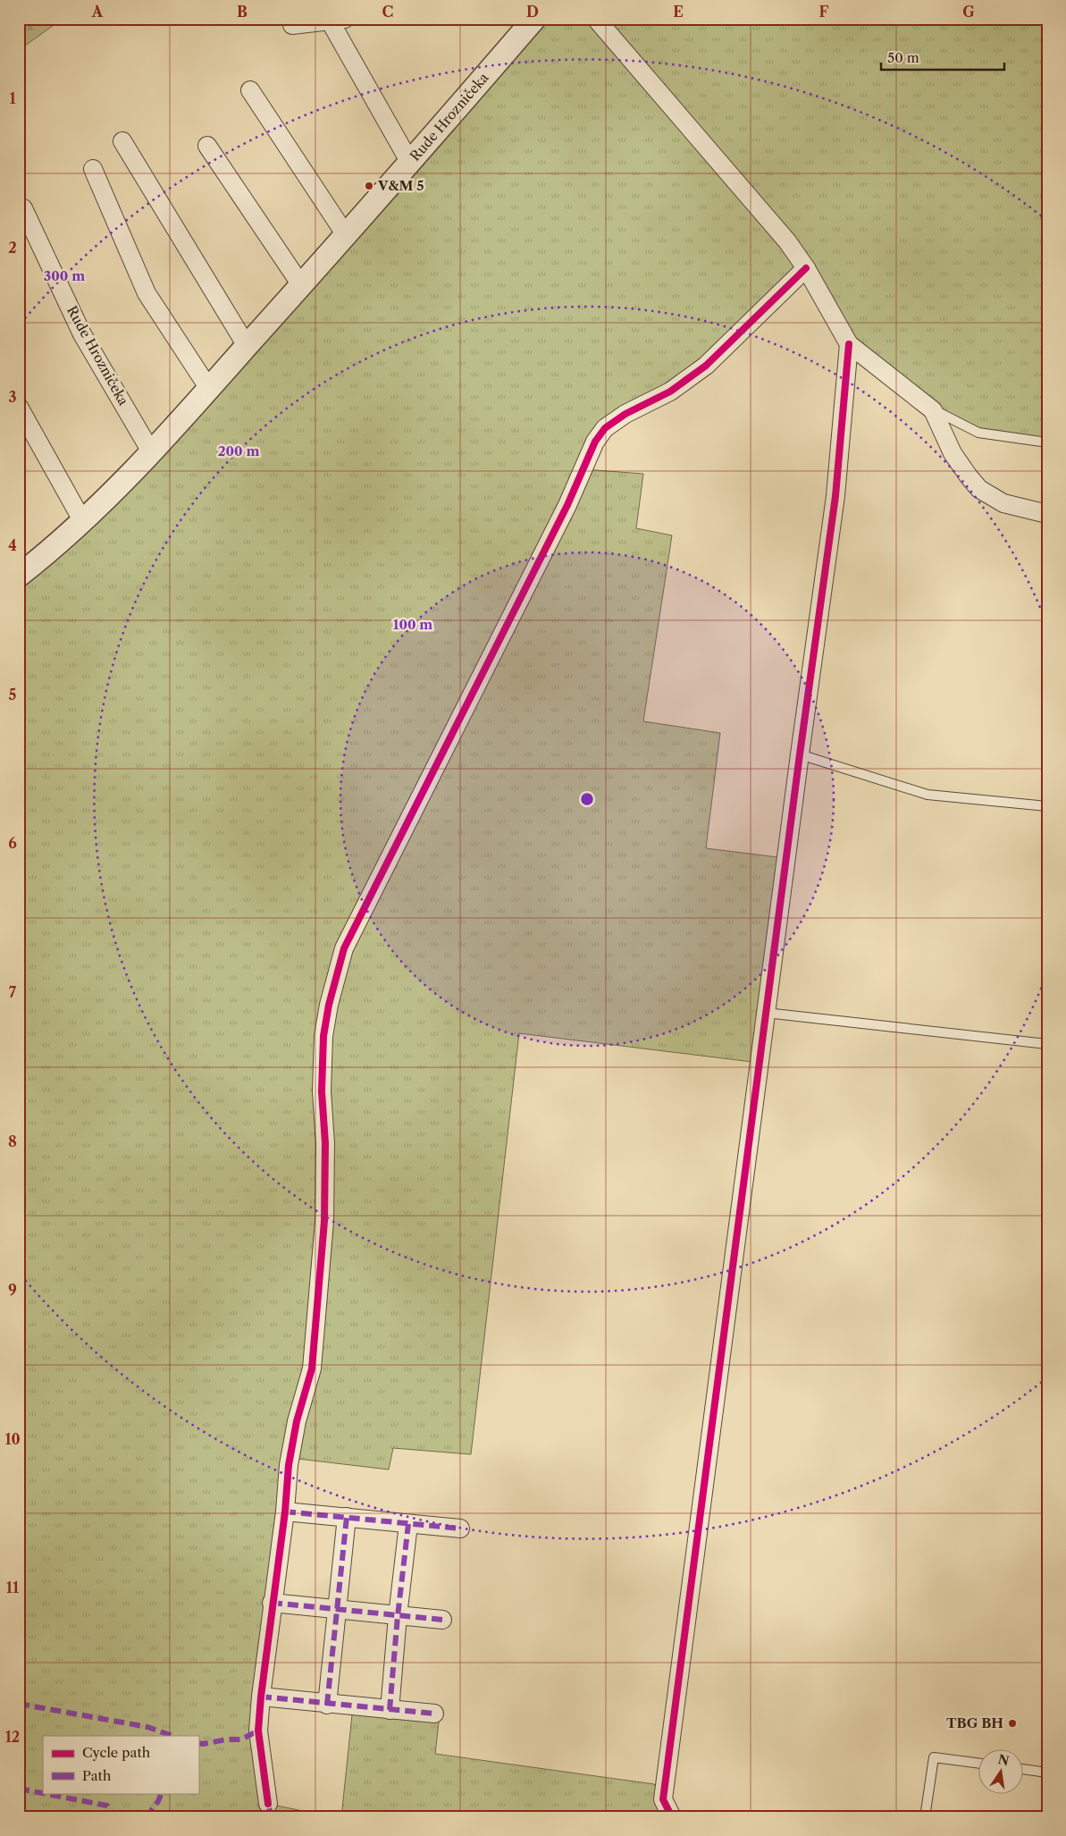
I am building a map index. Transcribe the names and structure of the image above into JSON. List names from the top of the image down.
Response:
{
  "streets": {
    "street": ["Rude Hrozničeka"]
  },
  "places": ["V&M 5", "TBG BH"],
  "legend": ["Cycle path", "Path"],
  "scale_bar": "50 m",
  "north": "top",
  "grid": {
    "columns": [
      "A",
      "B",
      "C",
      "D",
      "E",
      "F",
      "G"
    ],
    "rows": [
      "1",
      "2",
      "3",
      "4",
      "5",
      "6",
      "7",
      "8",
      "9",
      "10",
      "11",
      "12"
    ]
  },
  "rings": ["300 m", "200 m", "100 m"]
}
